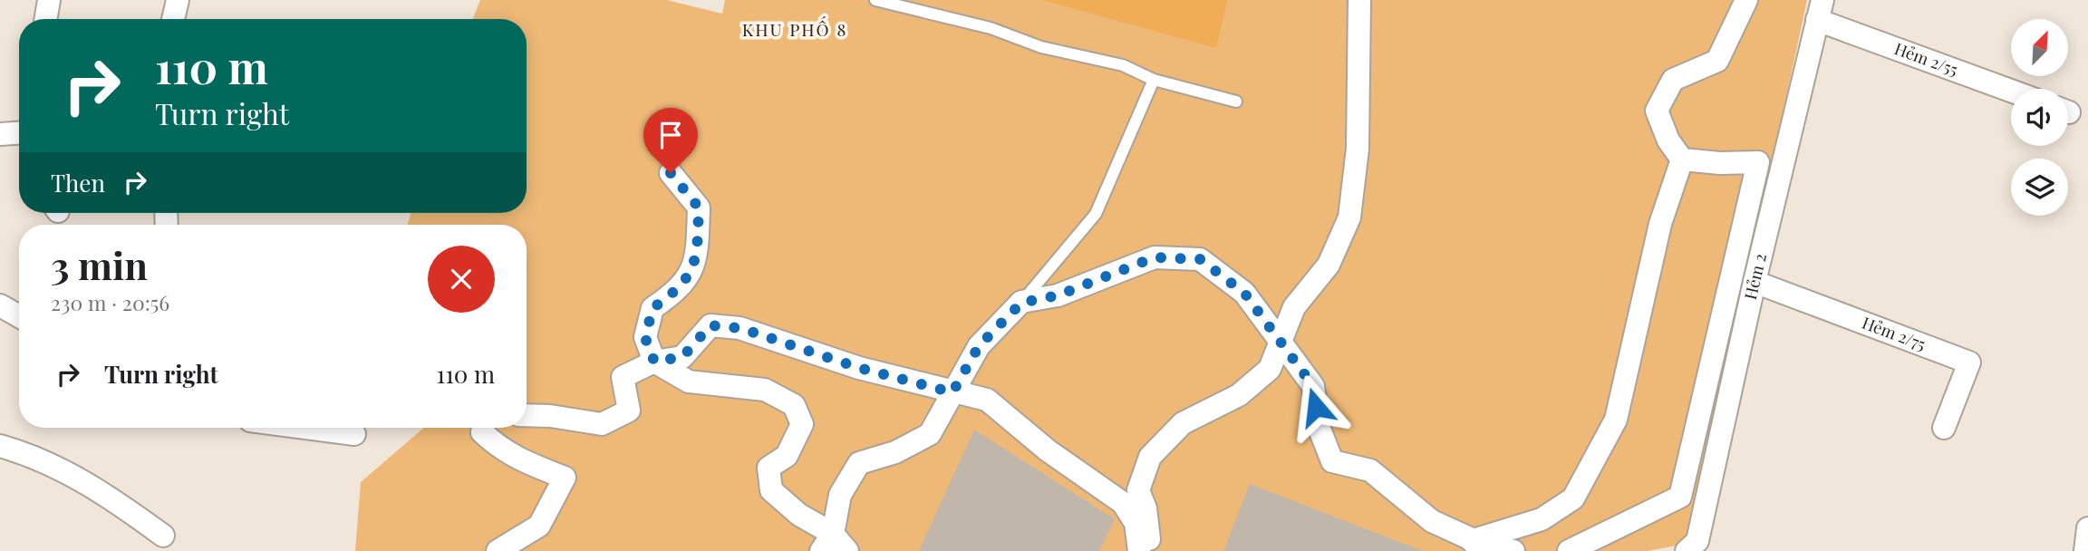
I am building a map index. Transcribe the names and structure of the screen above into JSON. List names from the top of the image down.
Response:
{
  "streets": {
    "street": ["Hẻm 2/55", "Hẻm 2", "Hẻm 2/75"]
  },
  "crossings": [
    ["Hẻm 2/55", "Hẻm 2"],
    ["Hẻm 2", "Hẻm 2/75"]
  ],
  "districts": ["KHU PHỐ 8"],
  "north": "top right",
  "page": {
    "turn": ["110 m", "Turn right"],
    "then": "Then",
    "heading": ["3 min", "230 m · 20:56"],
    "list": [
      {
        "name": "Turn right",
        "value": "110 m"
      }
    ]
  }
}
